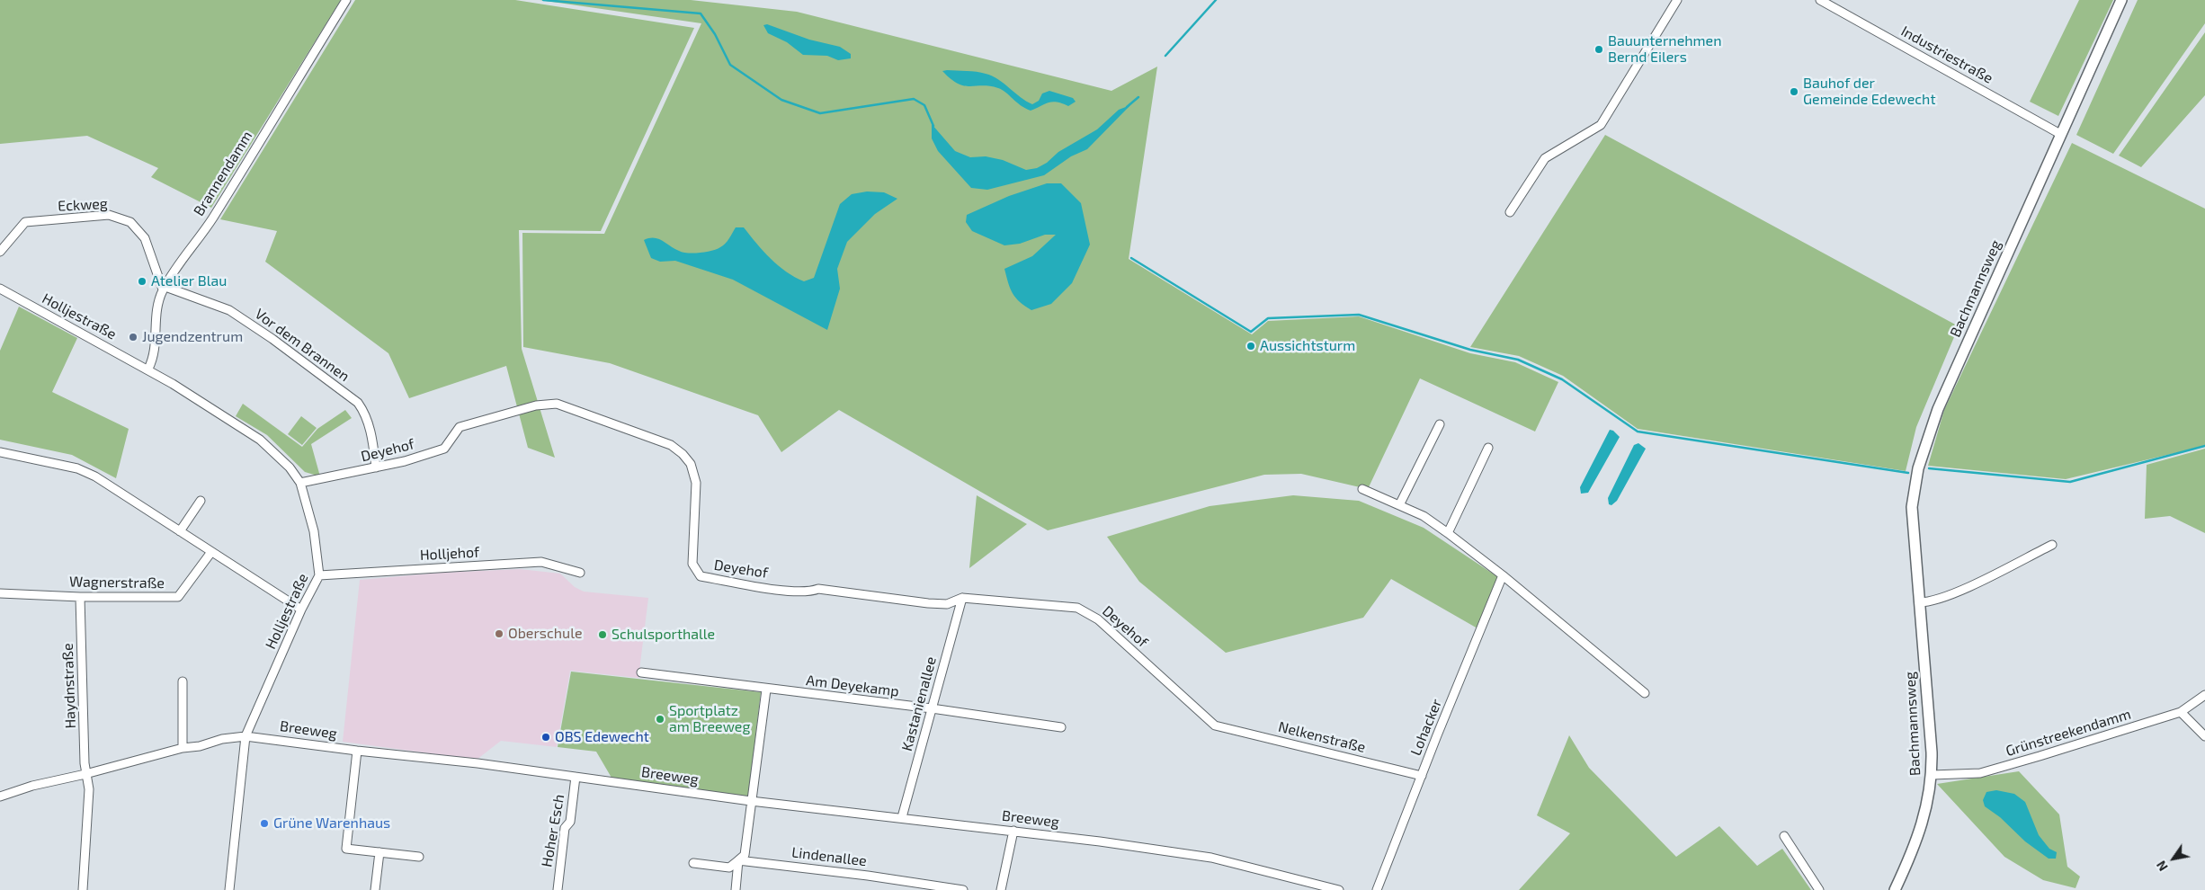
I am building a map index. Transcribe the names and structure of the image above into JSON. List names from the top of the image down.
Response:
{
  "streets": {
    "street": [
      "Industriestraße",
      "Brannendamm",
      "Eckweg",
      "Bachmannsweg",
      "Holljestraße",
      "Vor dem Brannen",
      "Deyehof",
      "Holljehof",
      "Wagnerstraße",
      "Haydnstraße",
      "Am Deyekamp",
      "Kastanienallee",
      "Lohacker",
      "Breeweg",
      "Grünstreekendamm",
      "Nelkenstraße",
      "Hoher Esch",
      "Lindenallee"
    ]
  },
  "crossings": [
    ["Industriestraße", "Bachmannsweg"],
    ["Brannendamm", "Eckweg"],
    ["Brannendamm", "Holljestraße"],
    ["Brannendamm", "Vor dem Brannen"],
    ["Eckweg", "Vor dem Brannen"],
    ["Bachmannsweg", "Grünstreekendamm"],
    ["Holljestraße", "Deyehof"],
    ["Holljestraße", "Holljehof"],
    ["Holljestraße", "Breeweg"],
    ["Vor dem Brannen", "Deyehof"],
    ["Deyehof", "Kastanienallee"],
    ["Deyehof", "Nelkenstraße"],
    ["Wagnerstraße", "Haydnstraße"],
    ["Haydnstraße", "Breeweg"],
    ["Am Deyekamp", "Kastanienallee"],
    ["Kastanienallee", "Breeweg"],
    ["Lohacker", "Nelkenstraße"],
    ["Breeweg", "Hoher Esch"]
  ],
  "places": [
    "Bauunternehmen Bernd Eilers",
    "Bauhof der Gemeinde Edewecht",
    "Atelier Blau",
    "Jugendzentrum",
    "Aussichtsturm",
    "Oberschule",
    "Schulsporthalle",
    "Sportplatz am Breeweg",
    "OBS Edewecht",
    "Grüne Warenhaus"
  ],
  "north": "bottom left"
}
